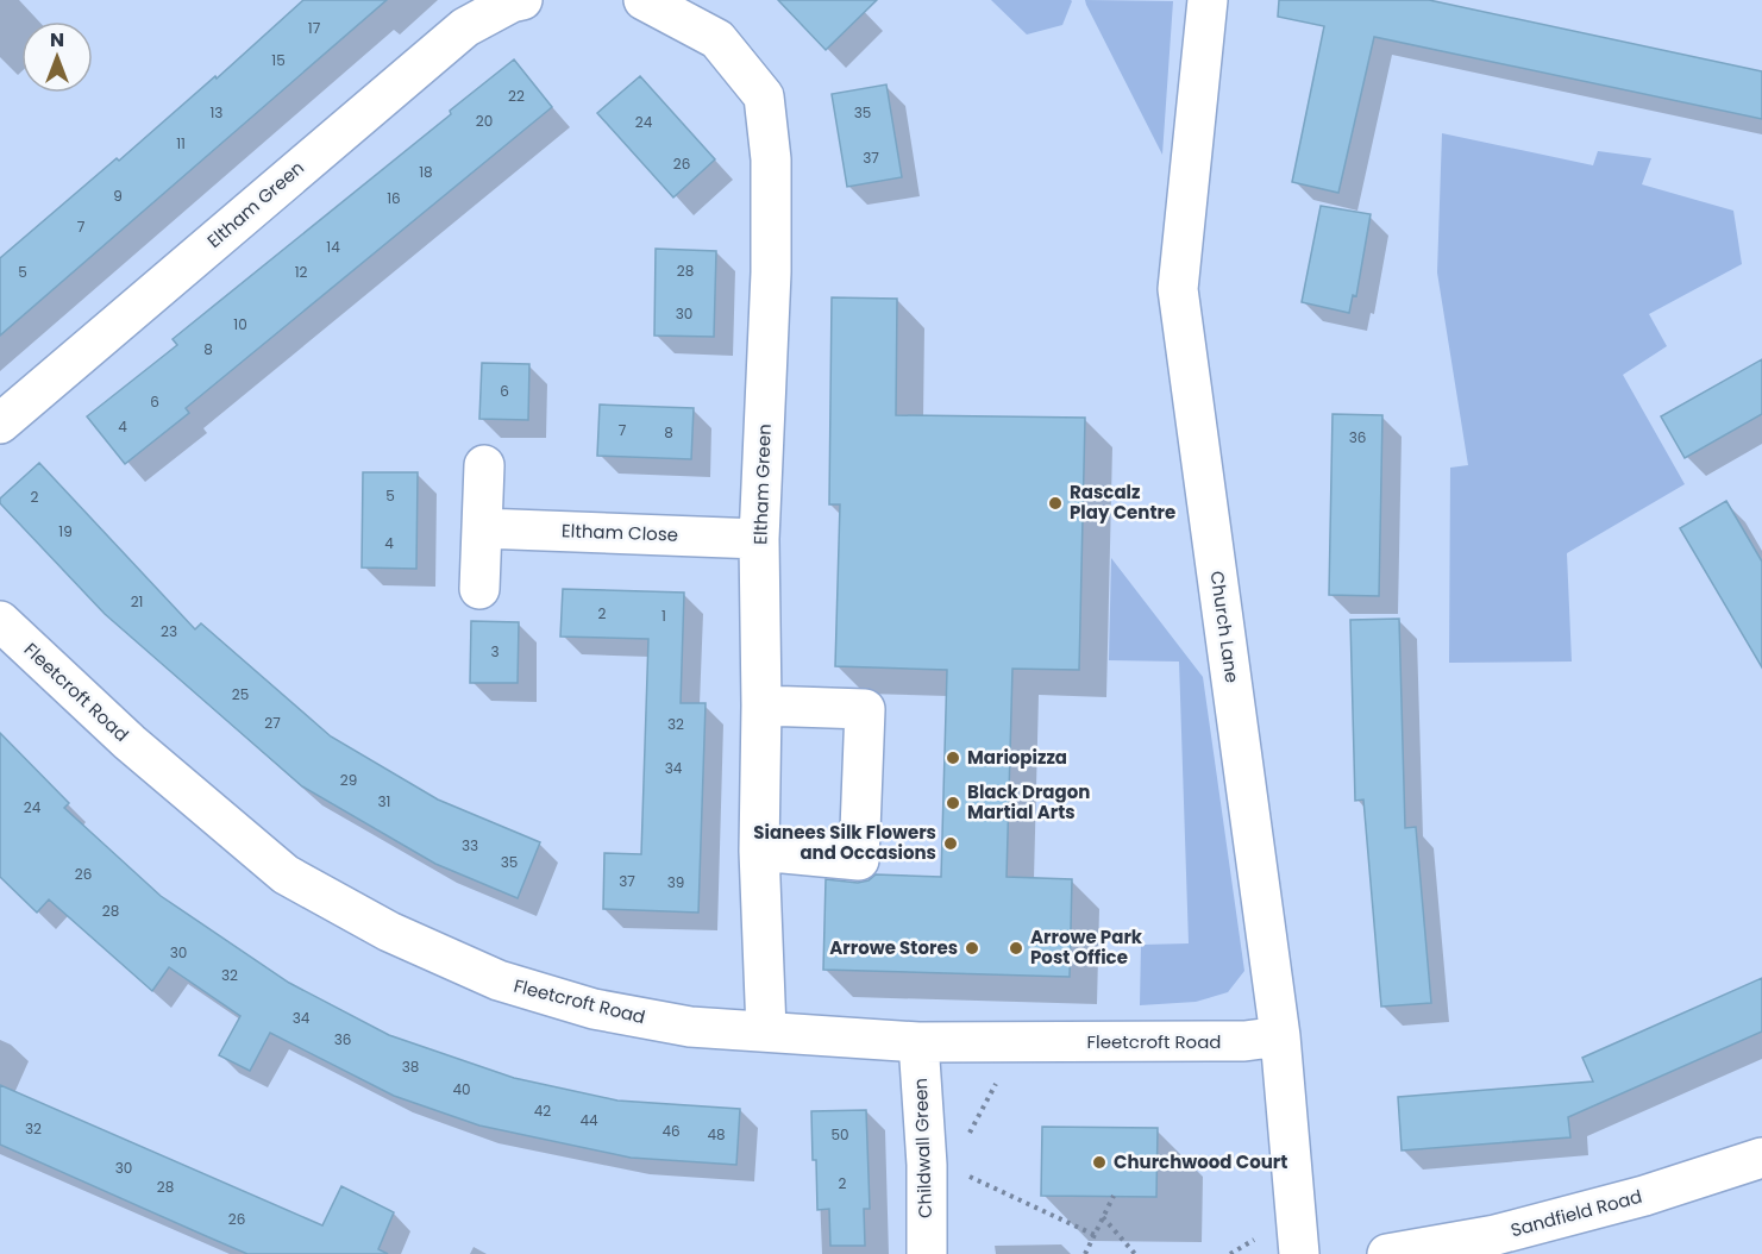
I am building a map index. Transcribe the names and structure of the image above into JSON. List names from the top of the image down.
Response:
{
  "streets": {
    "street": [
      "Eltham Green",
      "Eltham Close",
      "Church Lane",
      "Fleetcroft Road",
      "Childwall Green",
      "Sandfield Road"
    ]
  },
  "crossings": [
    ["Eltham Green", "Eltham Close"],
    ["Eltham Green", "Fleetcroft Road"],
    ["Church Lane", "Fleetcroft Road"],
    ["Fleetcroft Road", "Childwall Green"]
  ],
  "places": [
    "Rascalz Play Centre",
    "Mariopizza",
    "Black Dragon Martial Arts",
    "Sianees Silk Flowers and Occasions",
    "Arrowe Stores",
    "Arrowe Park Post Office",
    "Churchwood Court"
  ],
  "house_numbers": [
    "17",
    "15",
    "22",
    "13",
    "35",
    "20",
    "24",
    "11",
    "37",
    "26",
    "18",
    "9",
    "16",
    "7",
    "14",
    "28",
    "5",
    "12",
    "30",
    "10",
    "8",
    "6",
    "6",
    "4",
    "7",
    "8",
    "36",
    "5",
    "2",
    "19",
    "4",
    "21",
    "2",
    "1",
    "23",
    "3",
    "25",
    "27",
    "32",
    "34",
    "29",
    "31",
    "24",
    "33",
    "35",
    "26",
    "37",
    "39",
    "28",
    "30",
    "32",
    "34",
    "36",
    "38",
    "40",
    "42",
    "44",
    "32",
    "46",
    "48",
    "50",
    "30",
    "2",
    "28",
    "26"
  ],
  "north": "top"
}
